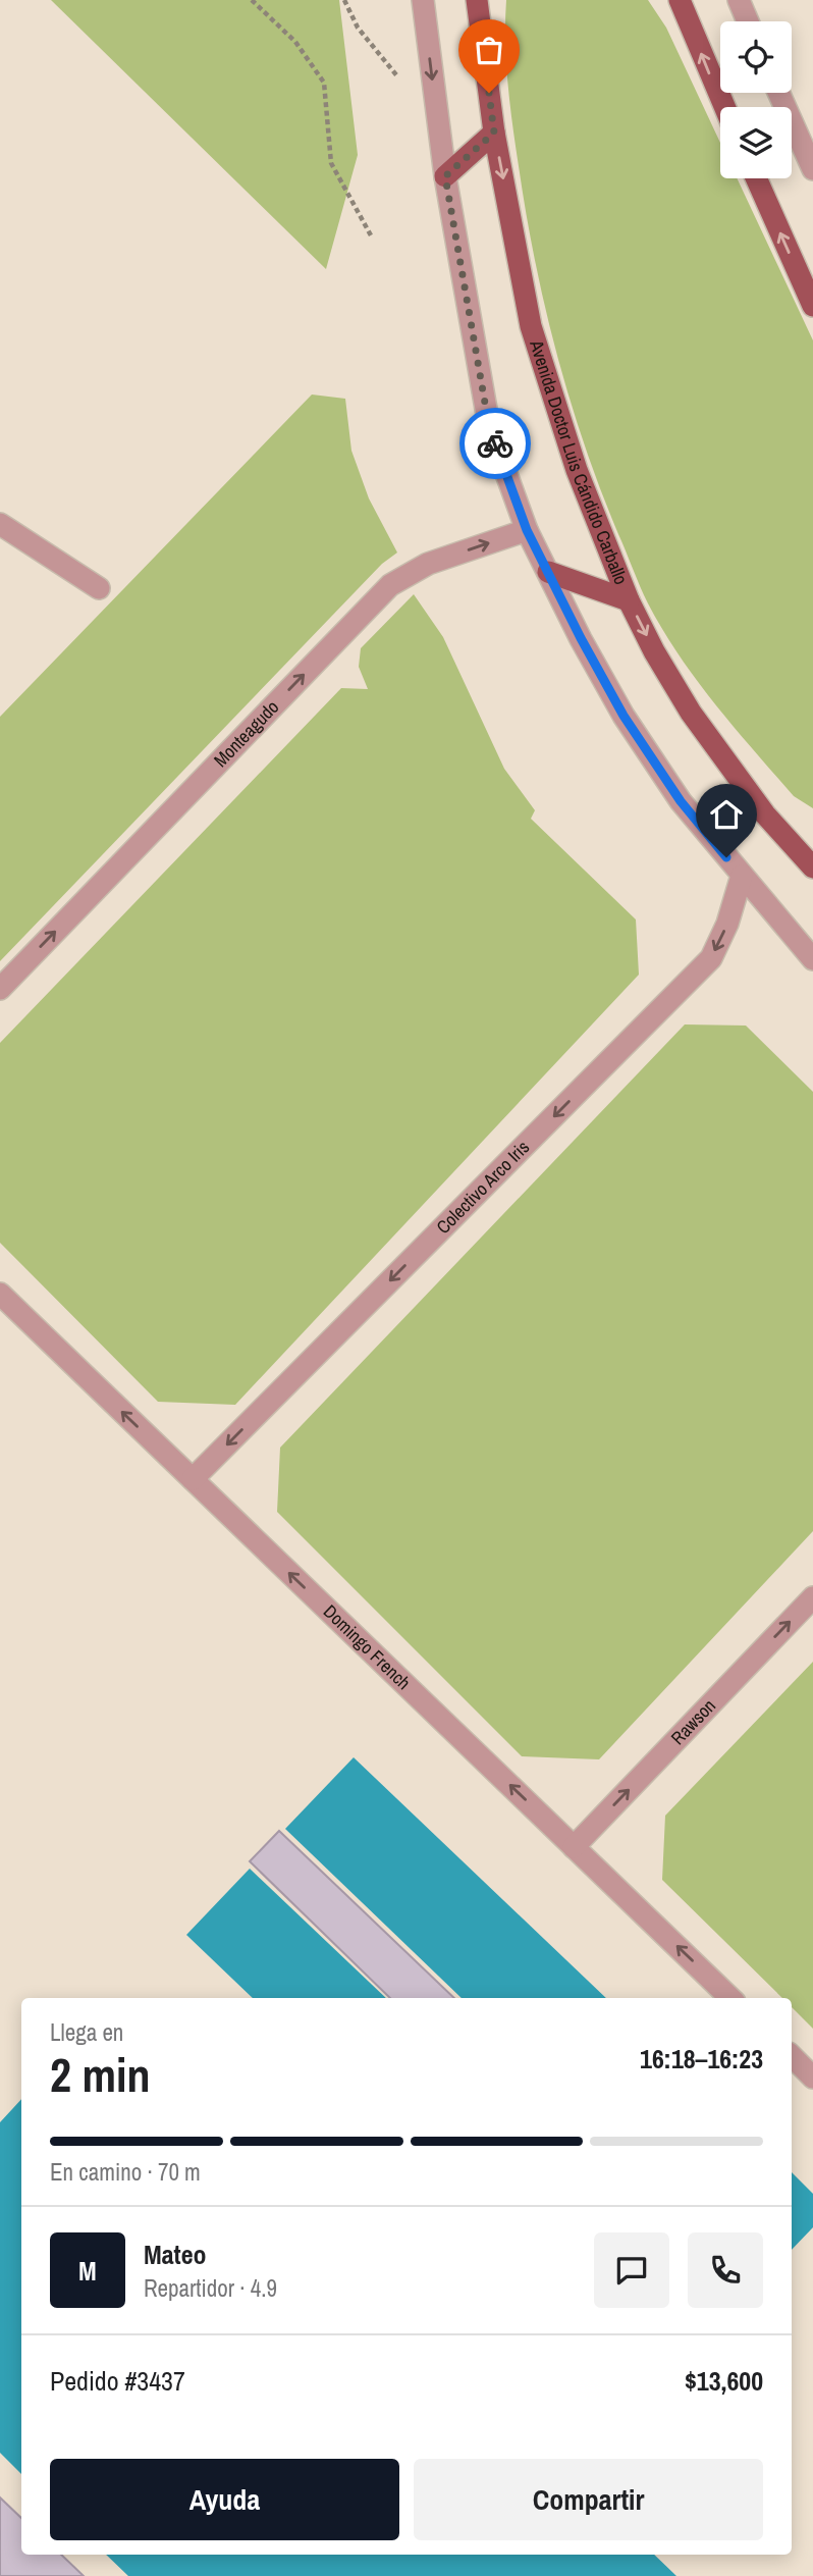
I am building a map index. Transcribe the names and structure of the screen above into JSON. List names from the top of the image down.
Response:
{
  "streets": {
    "main road": ["Avenida Doctor Luis Cándido Carballo"],
    "street": [
      "Monteagudo",
      "Colectivo Arco Iris",
      "Domingo French",
      "Rawson"
    ]
  },
  "crossings": [
    ["Colectivo Arco Iris", "Domingo French"],
    ["Domingo French", "Rawson"]
  ],
  "one_way": [
    "Avenida Doctor Luis Cándido Carballo",
    "Monteagudo",
    "Colectivo Arco Iris",
    "Domingo French",
    "Rawson"
  ],
  "page": {
    "heading": ["2 min", "Llega en", "16:18–16:23"],
    "panel": [
      "Mateo",
      "Repartidor · 4.9",
      "Pedido #3437",
      "$13,600"
    ],
    "bar": "En camino · 70 m",
    "round": "M",
    "buttons": ["Ayuda", "Compartir"]
  }
}
